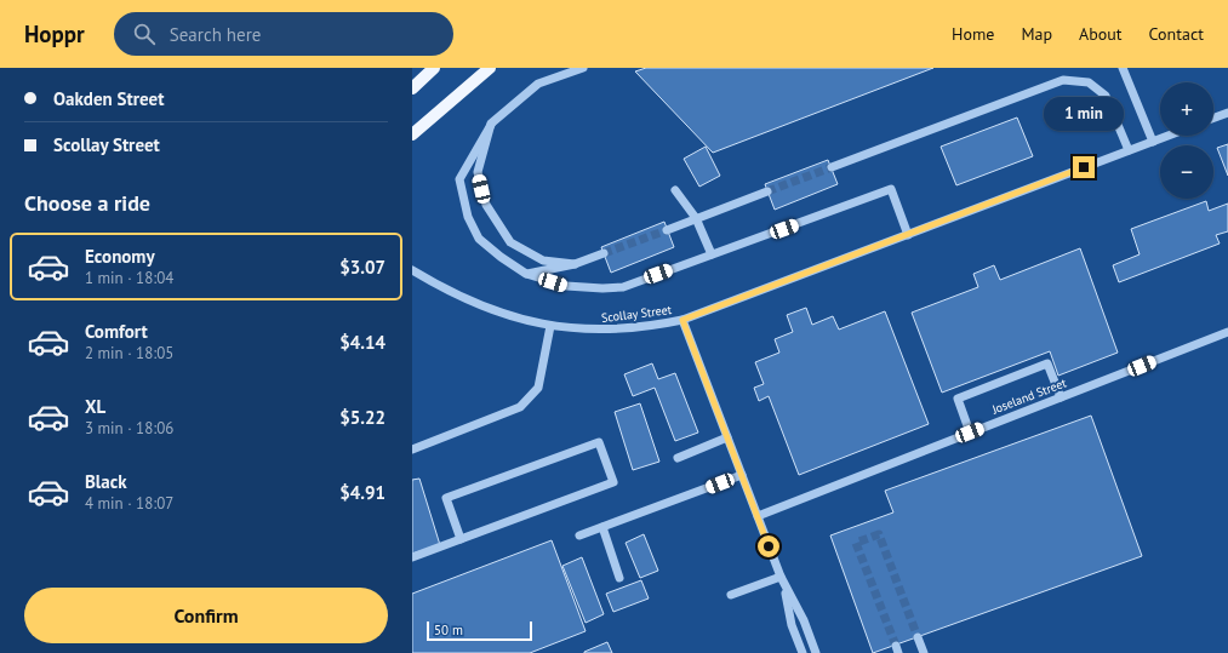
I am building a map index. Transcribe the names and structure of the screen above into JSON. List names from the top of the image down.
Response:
{
  "streets": {
    "street": ["Scollay Street", "Joseland Street"]
  },
  "scale_bar": "50 m",
  "page": {
    "header": "Hoppr",
    "search": "Search here",
    "nav": [
      "Home",
      "Map",
      "About",
      "Contact"
    ],
    "banner": ["Oakden Street", "Scollay Street"],
    "map_buttons": ["+", "−"],
    "bubble": "1 min",
    "heading": "Choose a ride",
    "list": [
      {
        "name": "Economy",
        "note": "1 min · 18:04",
        "value": "$3.07"
      },
      {
        "name": "Comfort",
        "note": "2 min · 18:05",
        "value": "$4.14"
      },
      {
        "name": "XL",
        "note": "3 min · 18:06",
        "value": "$5.22"
      },
      {
        "name": "Black",
        "note": "4 min · 18:07",
        "value": "$4.91"
      }
    ],
    "buttons": "Confirm",
    "scale": "50 m"
  }
}
